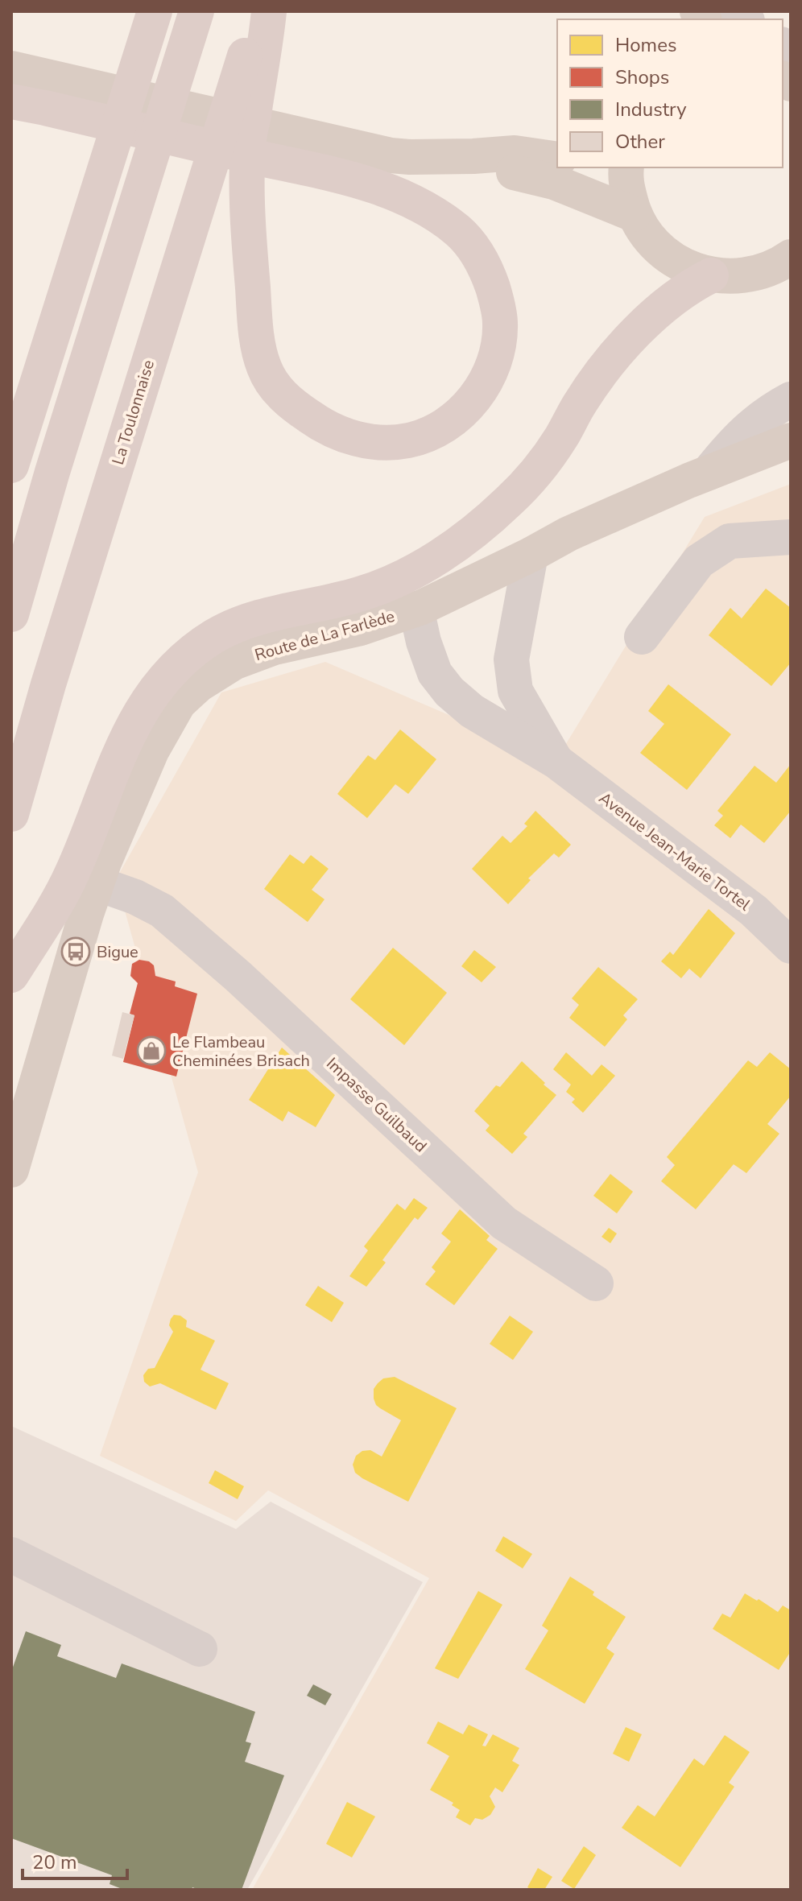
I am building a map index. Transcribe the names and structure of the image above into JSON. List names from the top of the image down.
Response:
{
  "streets": {
    "highway": ["La Toulonnaise"],
    "main road": ["Route de La Farlède"],
    "street": ["Avenue Jean-Marie Tortel", "Impasse Guilbaud"]
  },
  "crossings": [
    ["Route de La Farlède", "Avenue Jean-Marie Tortel"],
    ["Route de La Farlède", "Impasse Guilbaud"]
  ],
  "places": {
    "bus stop": ["Bigue"],
    "shop": ["Le Flambeau Cheminées Brisach"]
  },
  "legend": [
    "Homes",
    "Shops",
    "Industry",
    "Other"
  ],
  "scale_bar": "20 m"
}
